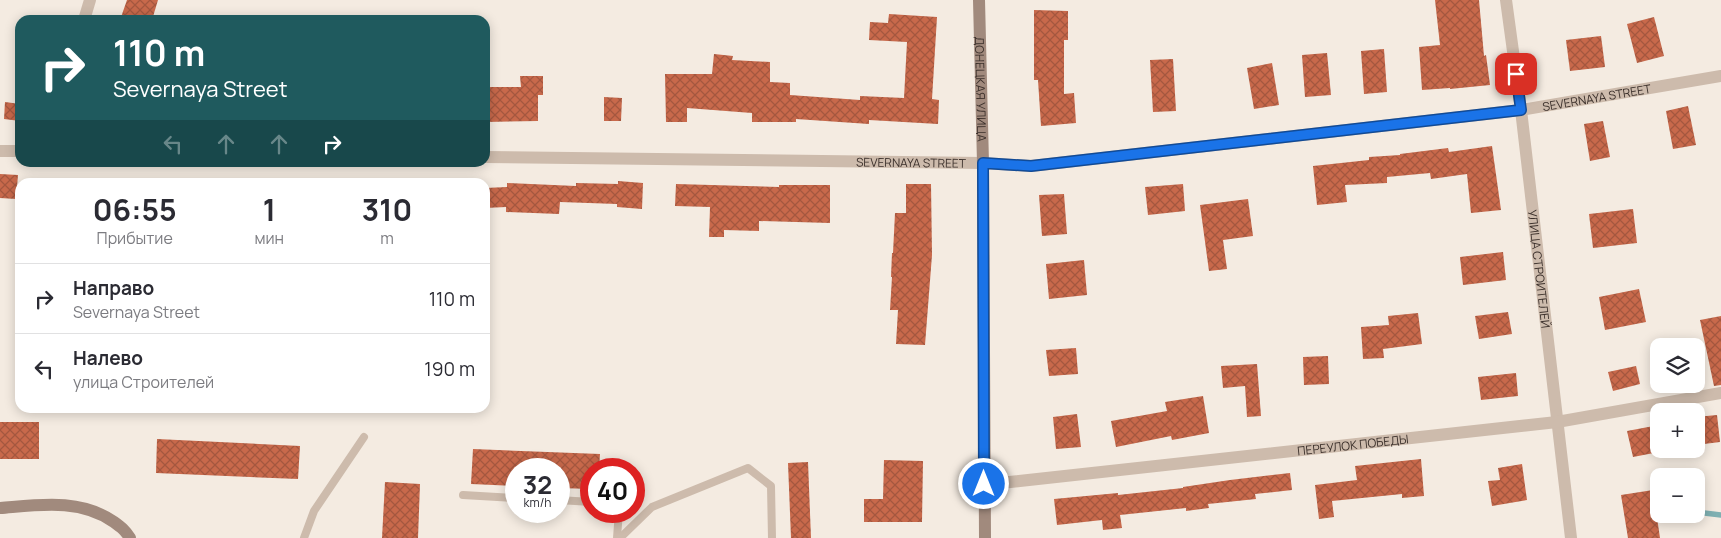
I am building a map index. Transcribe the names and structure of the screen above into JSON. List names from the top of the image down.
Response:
{
  "streets": {
    "street": [
      "ДОНЕЦКАЯ УЛИЦА",
      "SEVERNAYA STREET",
      "УЛИЦА СТРОИТЕЛЕЙ",
      "ПЕРЕУЛОК ПОБЕДЫ"
    ]
  },
  "crossings": [
    ["ДОНЕЦКАЯ УЛИЦА", "SEVERNAYA STREET"],
    ["ДОНЕЦКАЯ УЛИЦА", "ПЕРЕУЛОК ПОБЕДЫ"],
    ["SEVERNAYA STREET", "УЛИЦА СТРОИТЕЛЕЙ"],
    ["УЛИЦА СТРОИТЕЛЕЙ", "ПЕРЕУЛОК ПОБЕДЫ"]
  ],
  "page": {
    "turn": ["110 m", "Severnaya Street"],
    "eta": [
      "06:55",
      "Прибытие",
      "1",
      "мин",
      "310",
      "m"
    ],
    "list": [
      {
        "name": "Направо",
        "note": "Severnaya Street",
        "value": "110 m"
      },
      {
        "name": "Налево",
        "note": "улица Строителей",
        "value": "190 m"
      }
    ],
    "map_buttons": ["+", "−"],
    "speed": "32 km/h",
    "limit": "40"
  }
}
